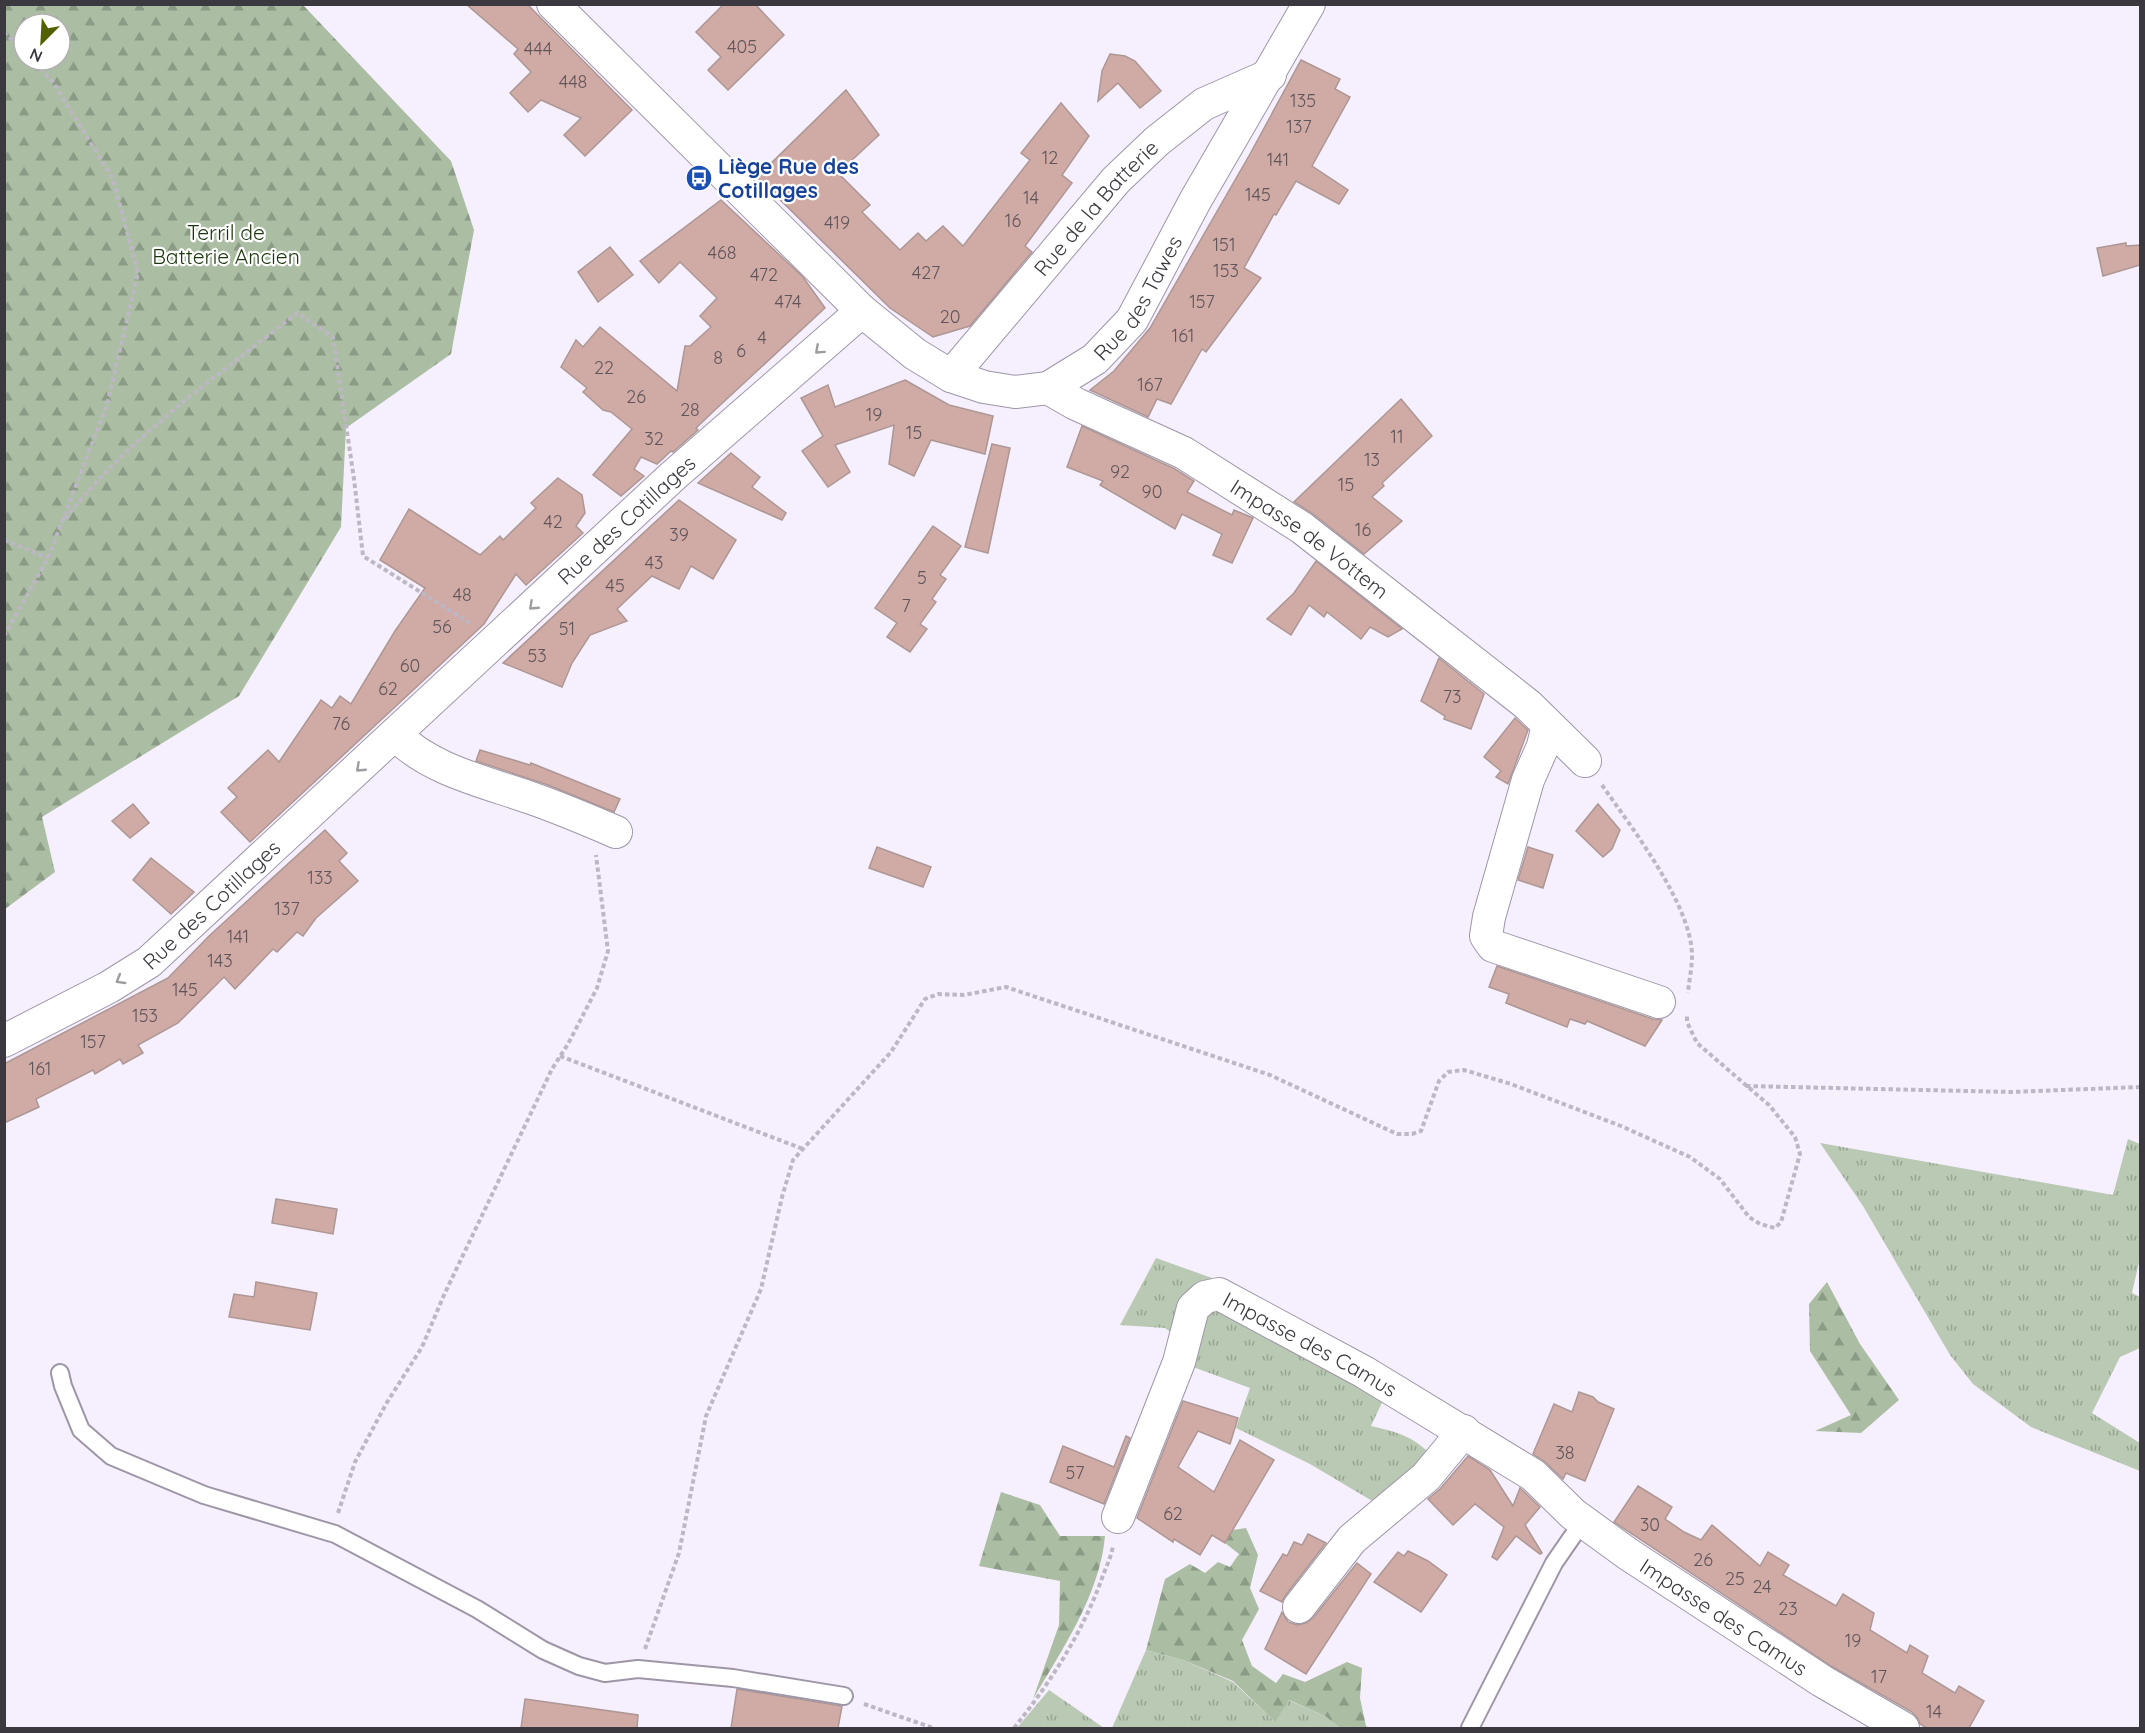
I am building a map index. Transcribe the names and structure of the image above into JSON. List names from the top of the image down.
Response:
{
  "streets": {
    "street": [
      "Rue de la Batterie",
      "Rue des Tawes",
      "Rue des Cotillages",
      "Impasse de Vottem",
      "Impasse des Camus"
    ]
  },
  "crossings": [
    ["Rue de la Batterie", "Rue des Tawes"],
    ["Rue des Tawes", "Rue des Cotillages"],
    ["Rue des Tawes", "Impasse de Vottem"]
  ],
  "one_way": ["Rue des Cotillages"],
  "parks": ["Terril de Batterie Ancien"],
  "places": {
    "bus stop": ["Liège Rue des Cotillages"]
  },
  "house_numbers": [
    "405",
    "444",
    "448",
    "135",
    "137",
    "12",
    "141",
    "145",
    "14",
    "16",
    "419",
    "151",
    "468",
    "153",
    "427",
    "472",
    "474",
    "157",
    "20",
    "161",
    "4",
    "6",
    "8",
    "22",
    "167",
    "26",
    "28",
    "19",
    "15",
    "11",
    "32",
    "13",
    "92",
    "15",
    "90",
    "42",
    "16",
    "39",
    "43",
    "5",
    "45",
    "48",
    "7",
    "56",
    "51",
    "53",
    "60",
    "62",
    "73",
    "76",
    "133",
    "137",
    "141",
    "143",
    "145",
    "153",
    "157",
    "161",
    "38",
    "57",
    "62",
    "30",
    "26",
    "25",
    "24",
    "23",
    "19",
    "17",
    "14"
  ],
  "north": "bottom left"
}
